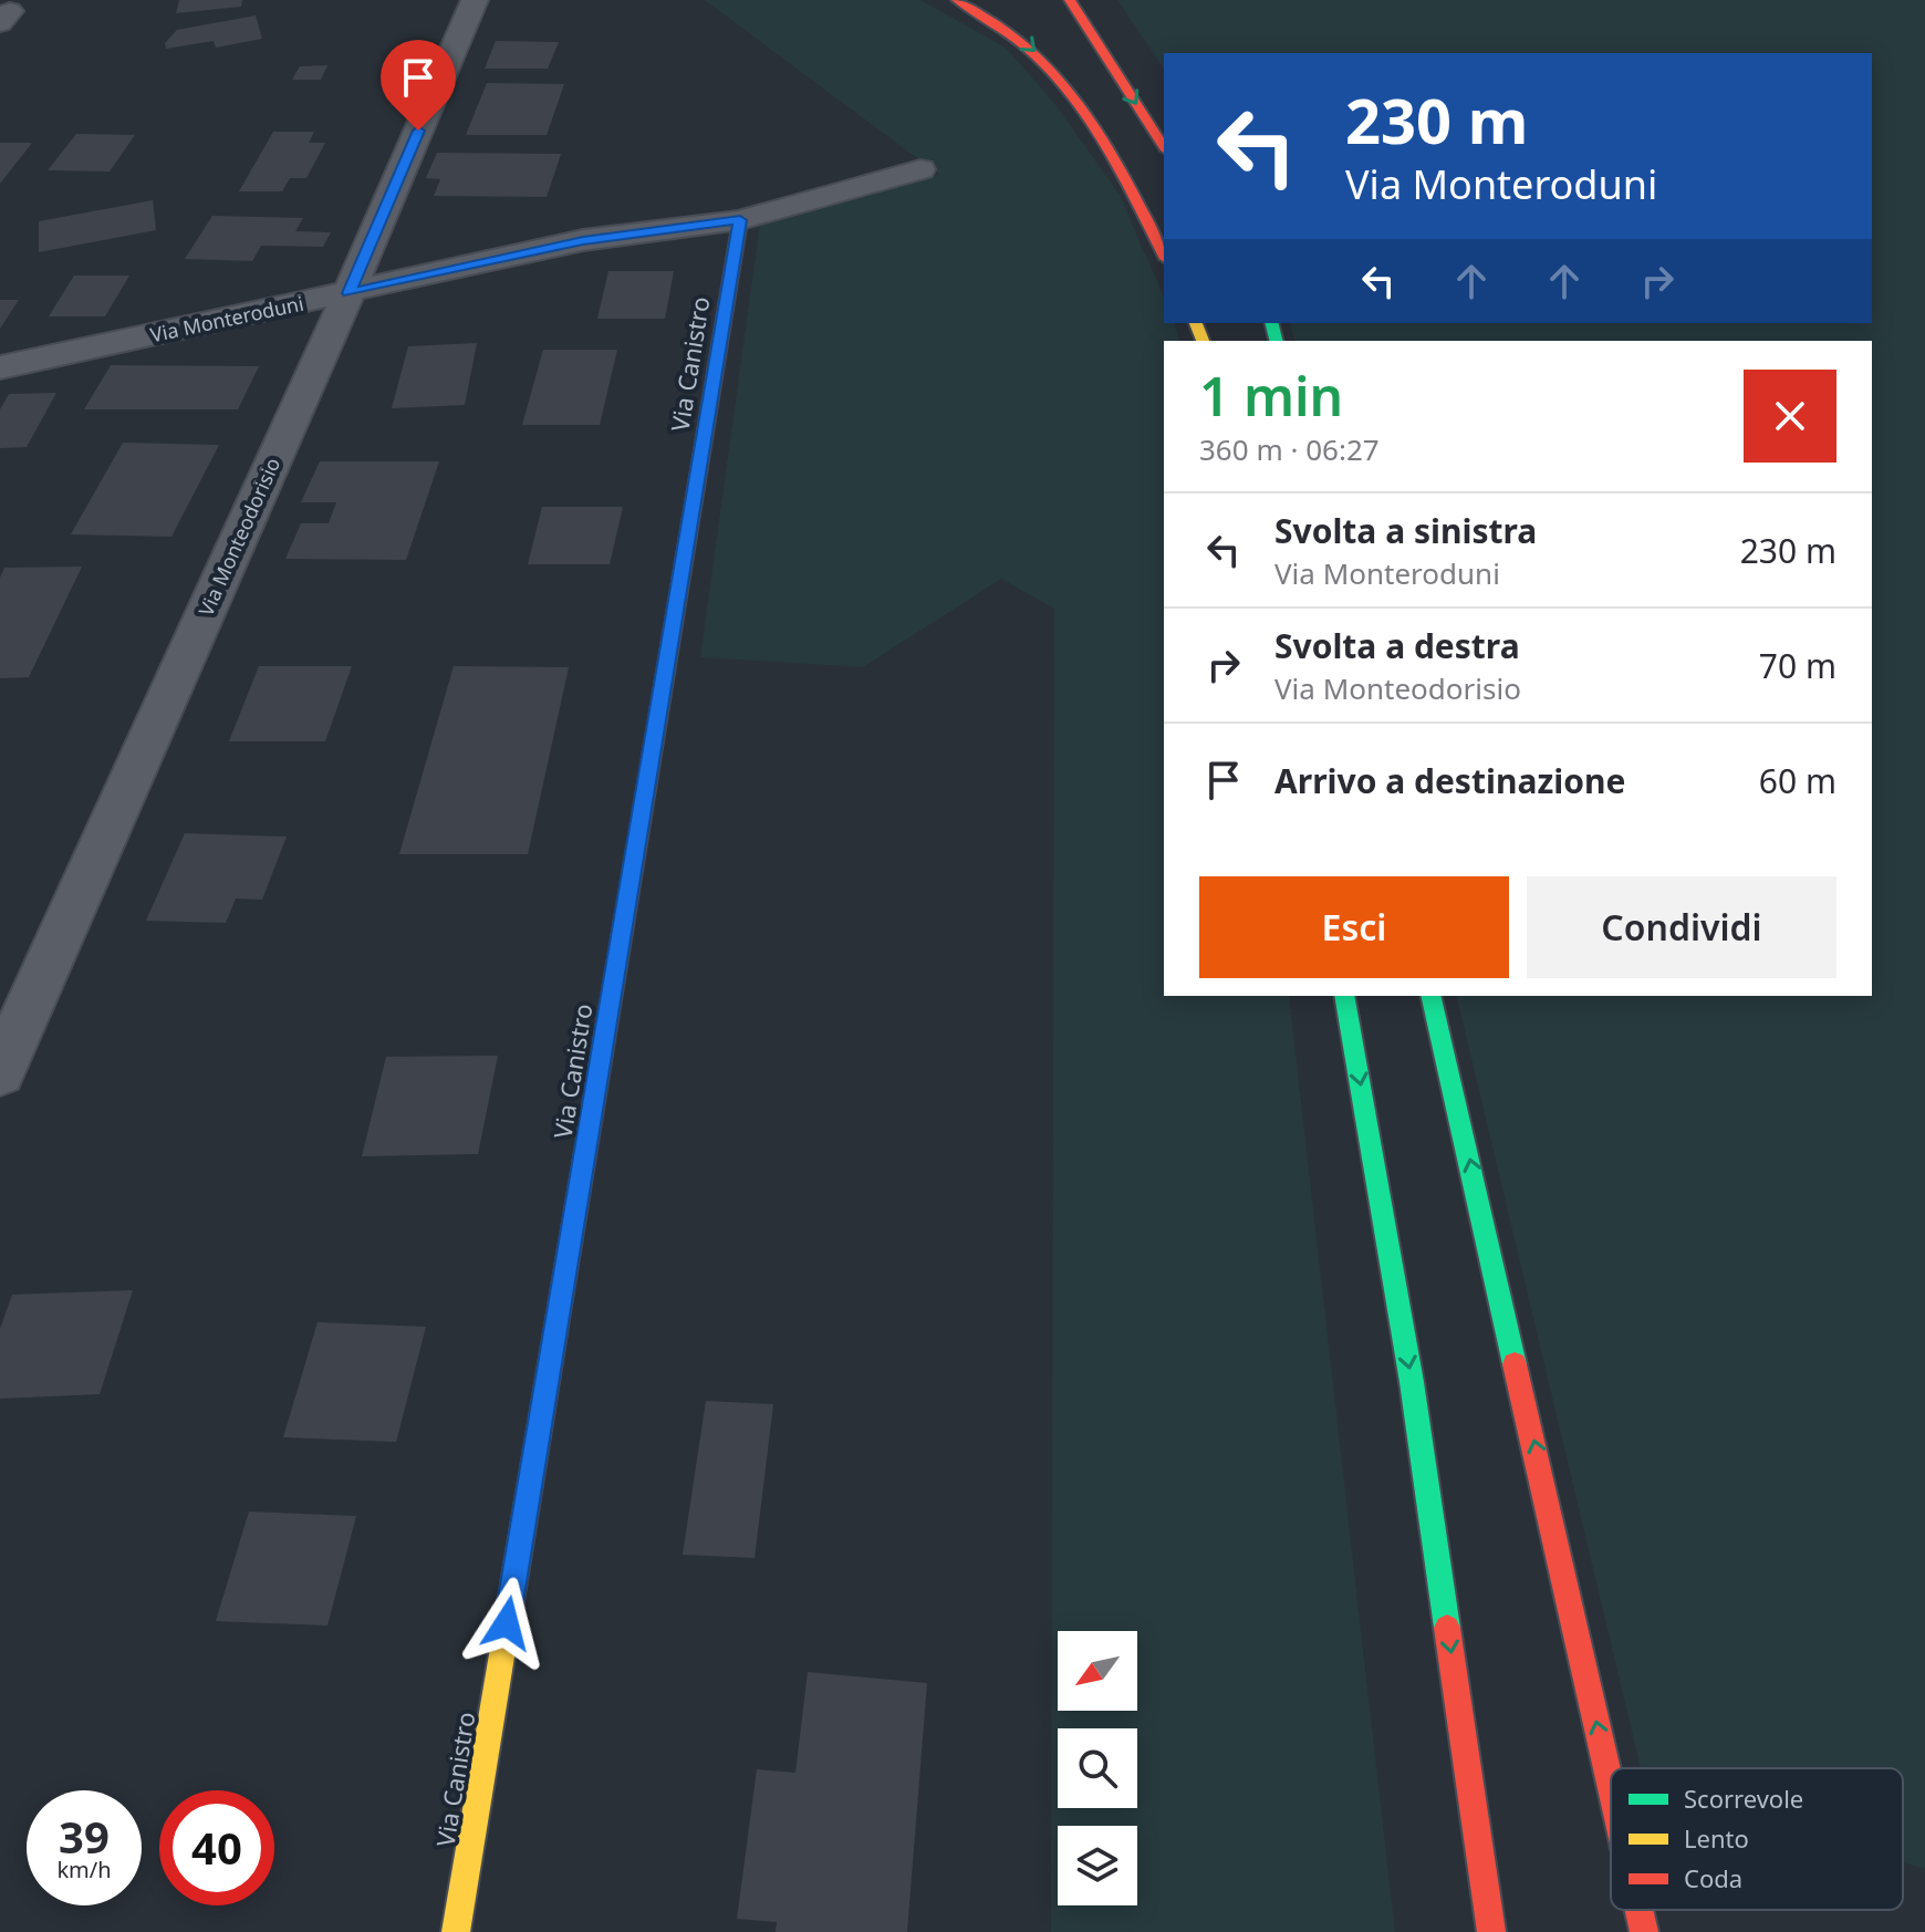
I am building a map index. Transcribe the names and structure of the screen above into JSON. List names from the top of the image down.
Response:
{
  "streets": {
    "main road": ["Via Canistro"],
    "street": ["Via Monteroduni", "Via Monteodorisio"]
  },
  "crossings": [
    ["Via Monteroduni", "Via Canistro"],
    ["Via Monteroduni", "Via Monteodorisio"]
  ],
  "legend": ["Scorrevole", "Lento", "Coda"],
  "north": "bottom left",
  "page": {
    "turn": ["230 m", "Via Monteroduni"],
    "heading": ["1 min", "360 m · 06:27"],
    "list": [
      {
        "name": "Svolta a sinistra",
        "note": "Via Monteroduni",
        "value": "230 m"
      },
      {
        "name": "Svolta a destra",
        "note": "Via Monteodorisio",
        "value": "70 m"
      },
      {
        "name": "Arrivo a destinazione",
        "value": "60 m"
      }
    ],
    "buttons": ["Esci", "Condividi"],
    "speed": "39 km/h",
    "limit": "40"
  }
}
